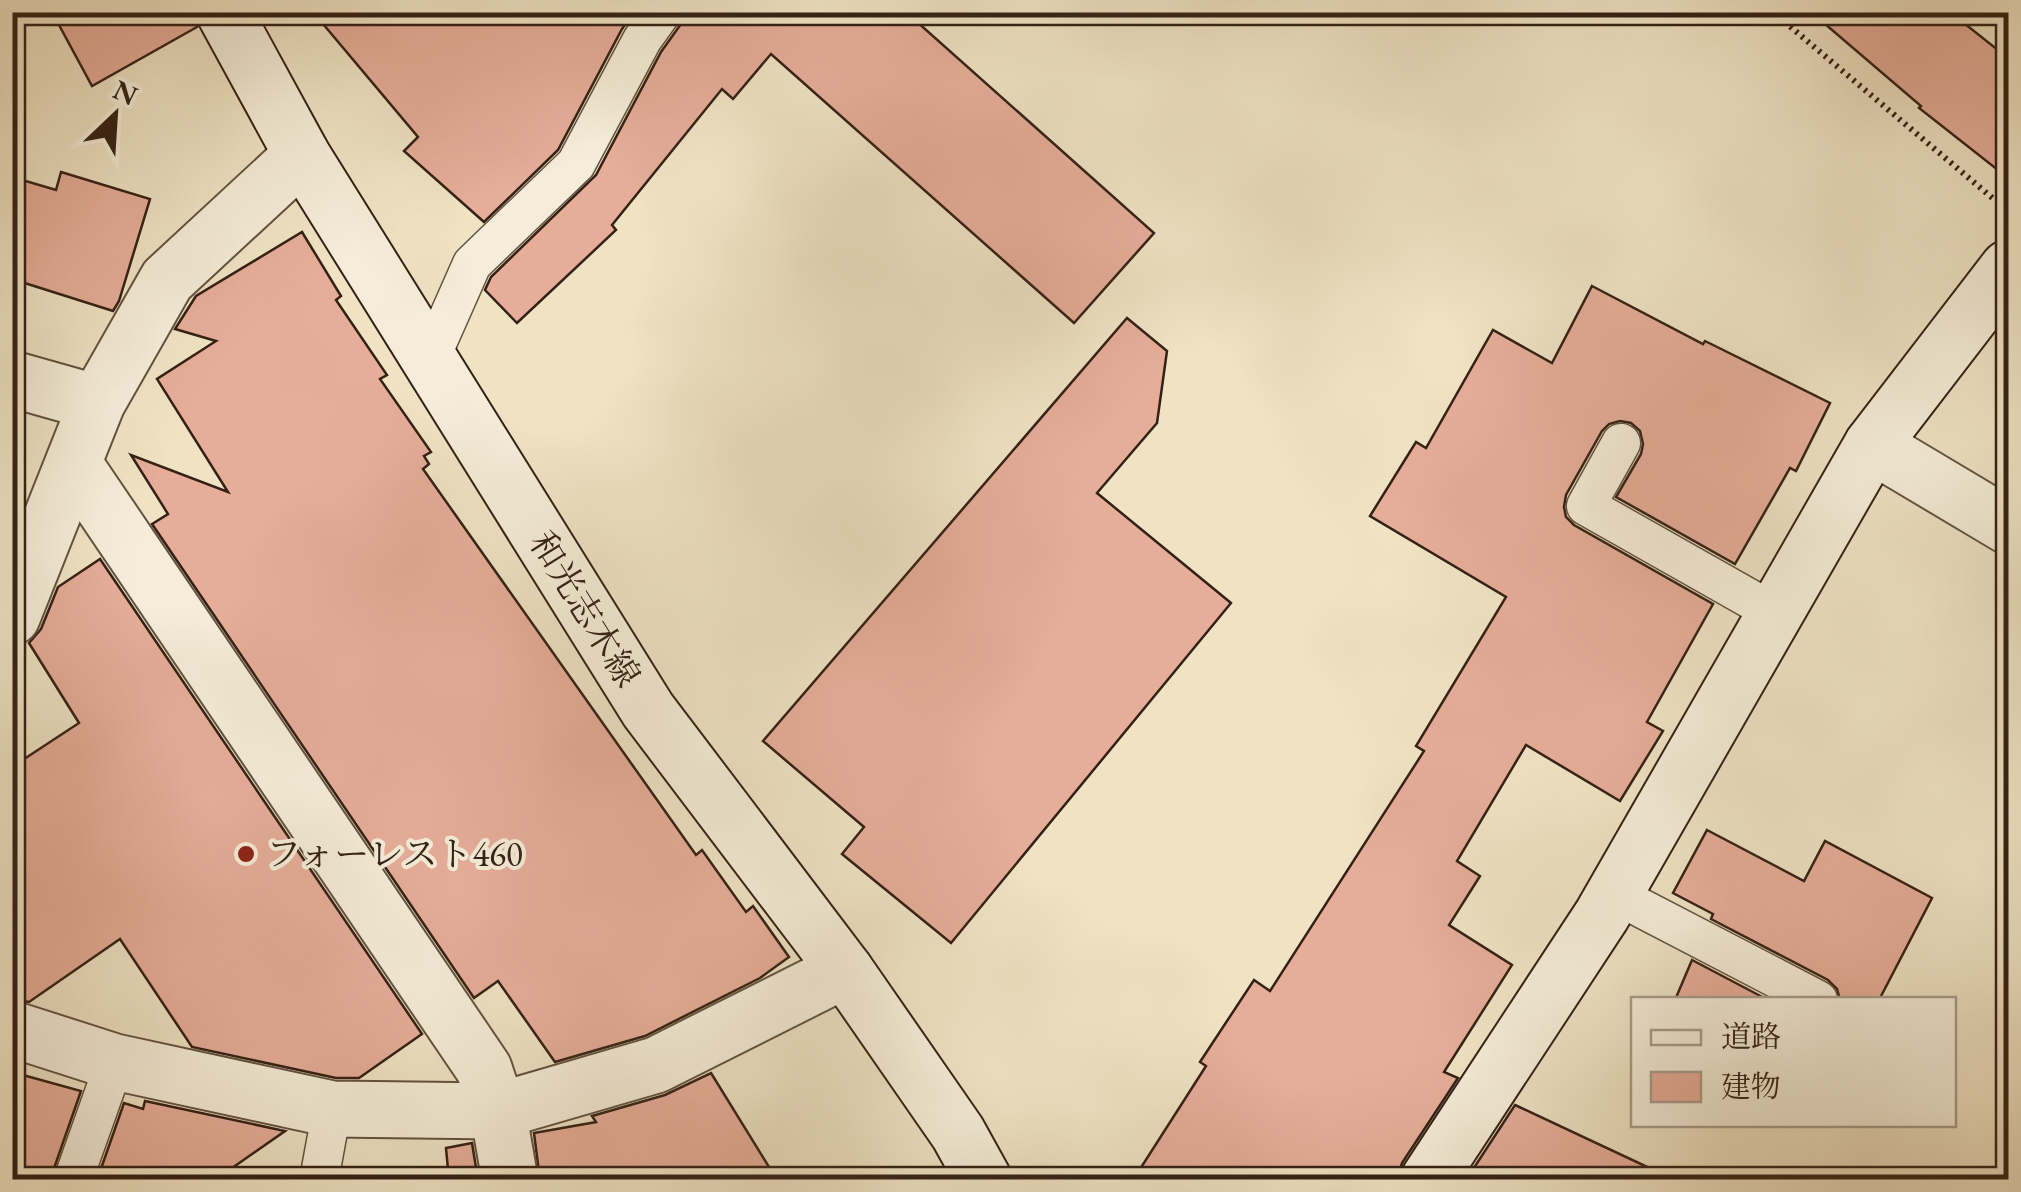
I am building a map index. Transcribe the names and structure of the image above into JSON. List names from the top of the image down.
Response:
{
  "streets": {
    "street": ["和光志木線"]
  },
  "places": ["フォーレスト460"],
  "legend": ["道路", "建物"],
  "north": "top right"
}
